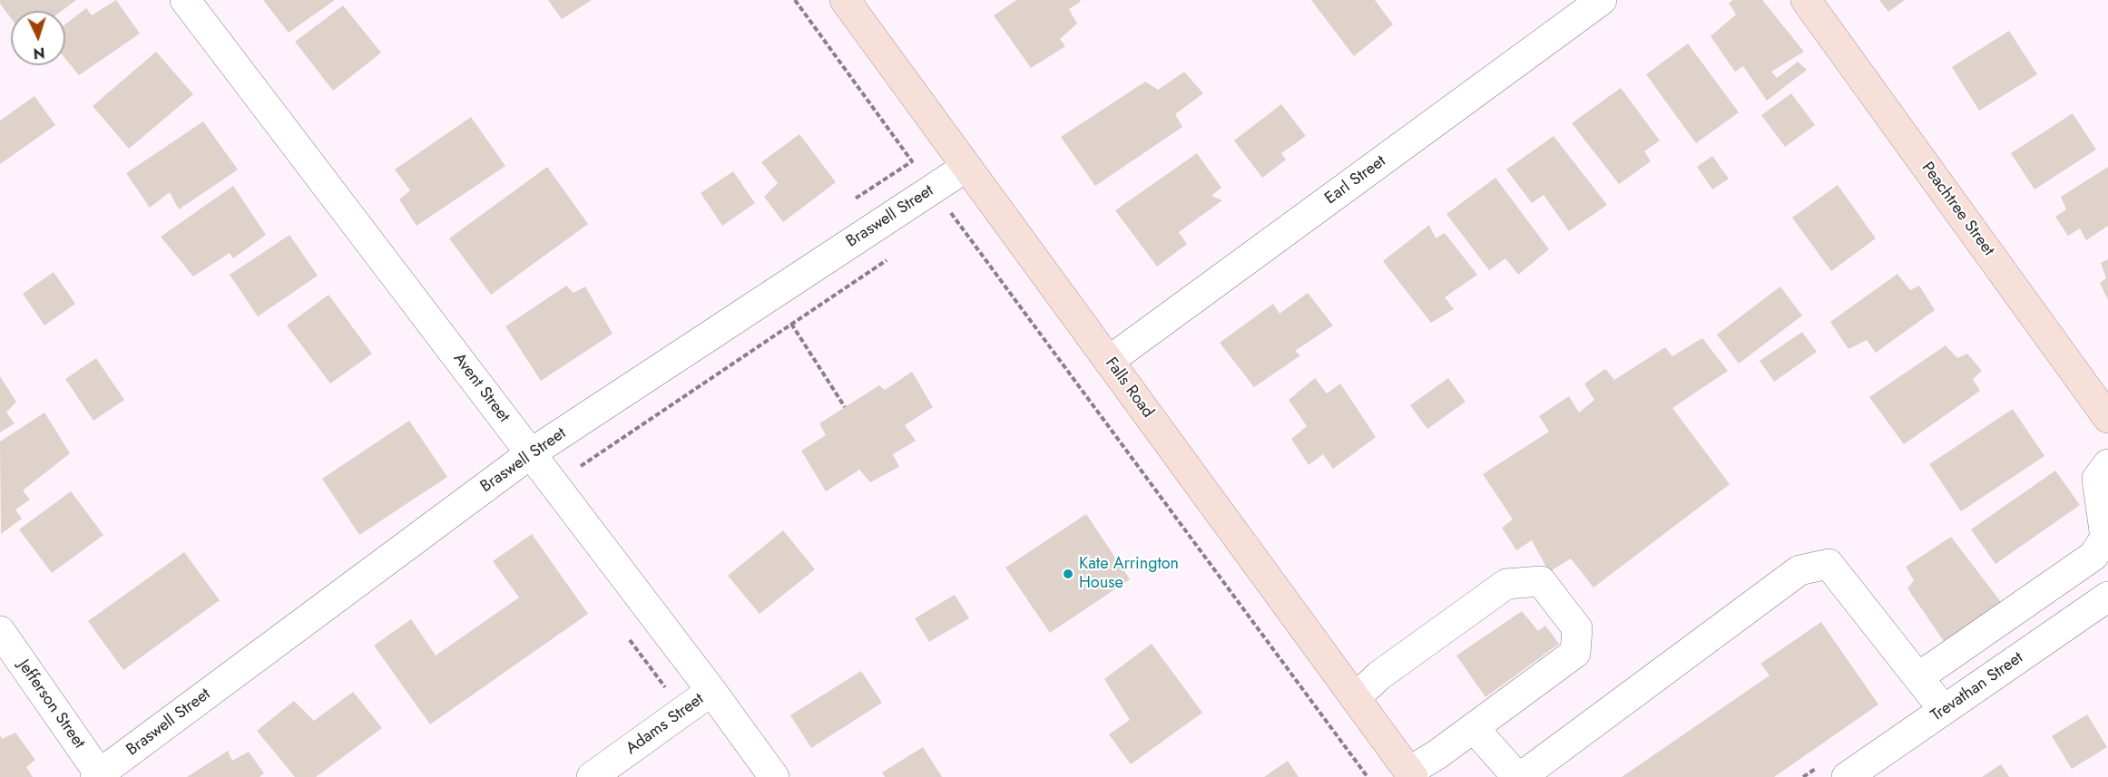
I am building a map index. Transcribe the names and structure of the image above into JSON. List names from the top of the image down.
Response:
{
  "streets": {
    "main road": ["Peachtree Street", "Falls Road"],
    "street": [
      "Earl Street",
      "Braswell Street",
      "Avent Street",
      "Trevathan Street",
      "Jefferson Street",
      "Adams Street"
    ]
  },
  "crossings": [
    ["Earl Street", "Falls Road"],
    ["Braswell Street", "Avent Street"],
    ["Braswell Street", "Falls Road"],
    ["Braswell Street", "Jefferson Street"],
    ["Avent Street", "Adams Street"]
  ],
  "places": ["Kate Arrington House"],
  "north": "bottom"
}
